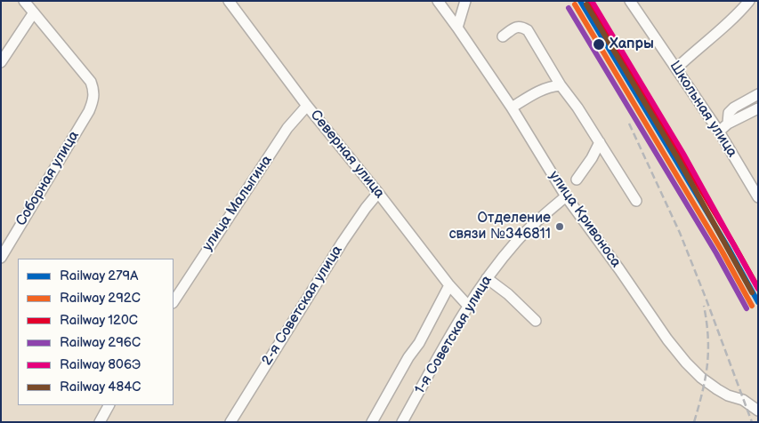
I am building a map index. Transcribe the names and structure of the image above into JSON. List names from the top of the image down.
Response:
{
  "streets": {
    "street": [
      "Школьная улица",
      "Северная улица",
      "Соборная улица",
      "улица Малыгина",
      "улица Кривоноса",
      "2-я Советская улица",
      "1-я Советская улица"
    ]
  },
  "crossings": [
    ["Северная улица", "улица Малыгина"],
    ["Северная улица", "2-я Советская улица"],
    ["Северная улица", "1-я Советская улица"],
    ["улица Кривоноса", "1-я Советская улица"]
  ],
  "places": ["Хапры", "Отделение связи №346811"],
  "lines": [
    "rail line 279А",
    "rail line 120С",
    "rail line 806Э",
    "rail line 292С",
    "rail line 484С",
    "rail line 296С"
  ],
  "legend": [
    "Railway 279А",
    "Railway 292С",
    "Railway 120С",
    "Railway 296С",
    "Railway 806Э",
    "Railway 484С"
  ]
}
